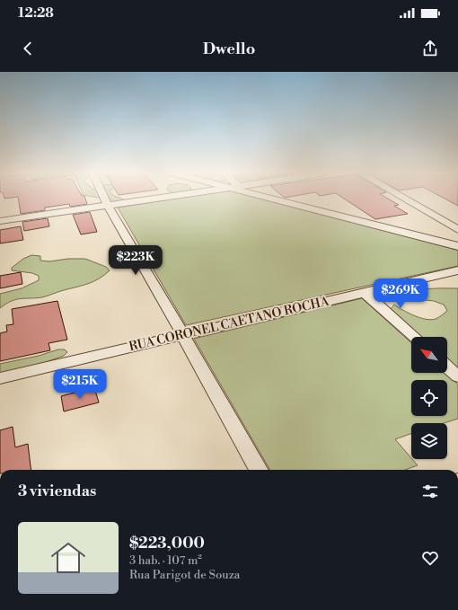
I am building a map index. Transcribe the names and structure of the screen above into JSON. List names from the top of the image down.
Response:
{
  "streets": {
    "street": ["RUA CORONEL CAETANO ROCHA"]
  },
  "north": "top left",
  "page": {
    "status": "12:28",
    "header": "Dwello",
    "price": ["$223K", "$269K", "$215K"],
    "heading": "3 viviendas",
    "list": [
      {
        "name": "$223,000",
        "note": "3 hab. · 107 m² · Rua Parigot de Souza"
      }
    ]
  }
}
